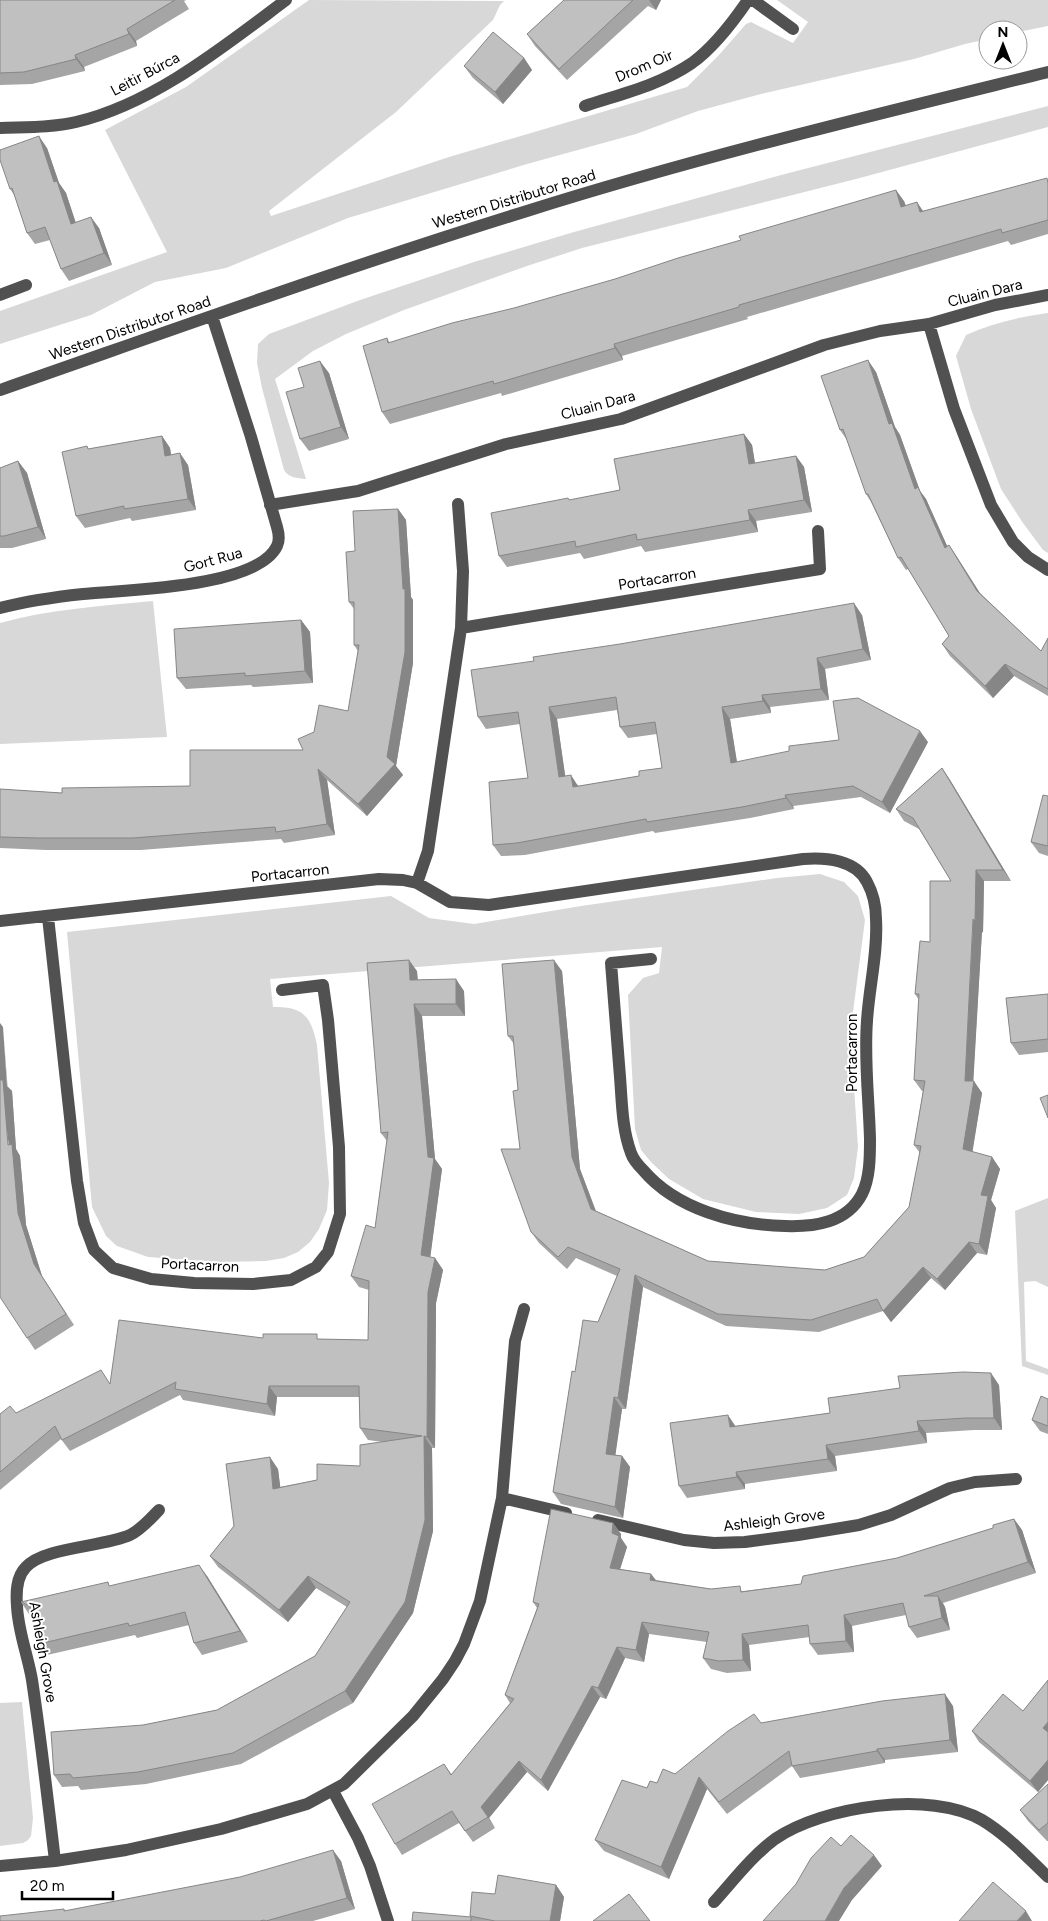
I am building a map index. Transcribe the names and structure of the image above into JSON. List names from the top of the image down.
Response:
{
  "streets": {
    "street": [
      "Drom Oir",
      "Leitir Búrca",
      "Western Distributor Road",
      "Cluain Dara",
      "Gort Rua",
      "Portacarron",
      "Ashleigh Grove"
    ]
  },
  "crossings": [
    ["Western Distributor Road", "Gort Rua"],
    ["Cluain Dara", "Gort Rua"]
  ],
  "scale_bar": "20 m",
  "north": "top"
}
